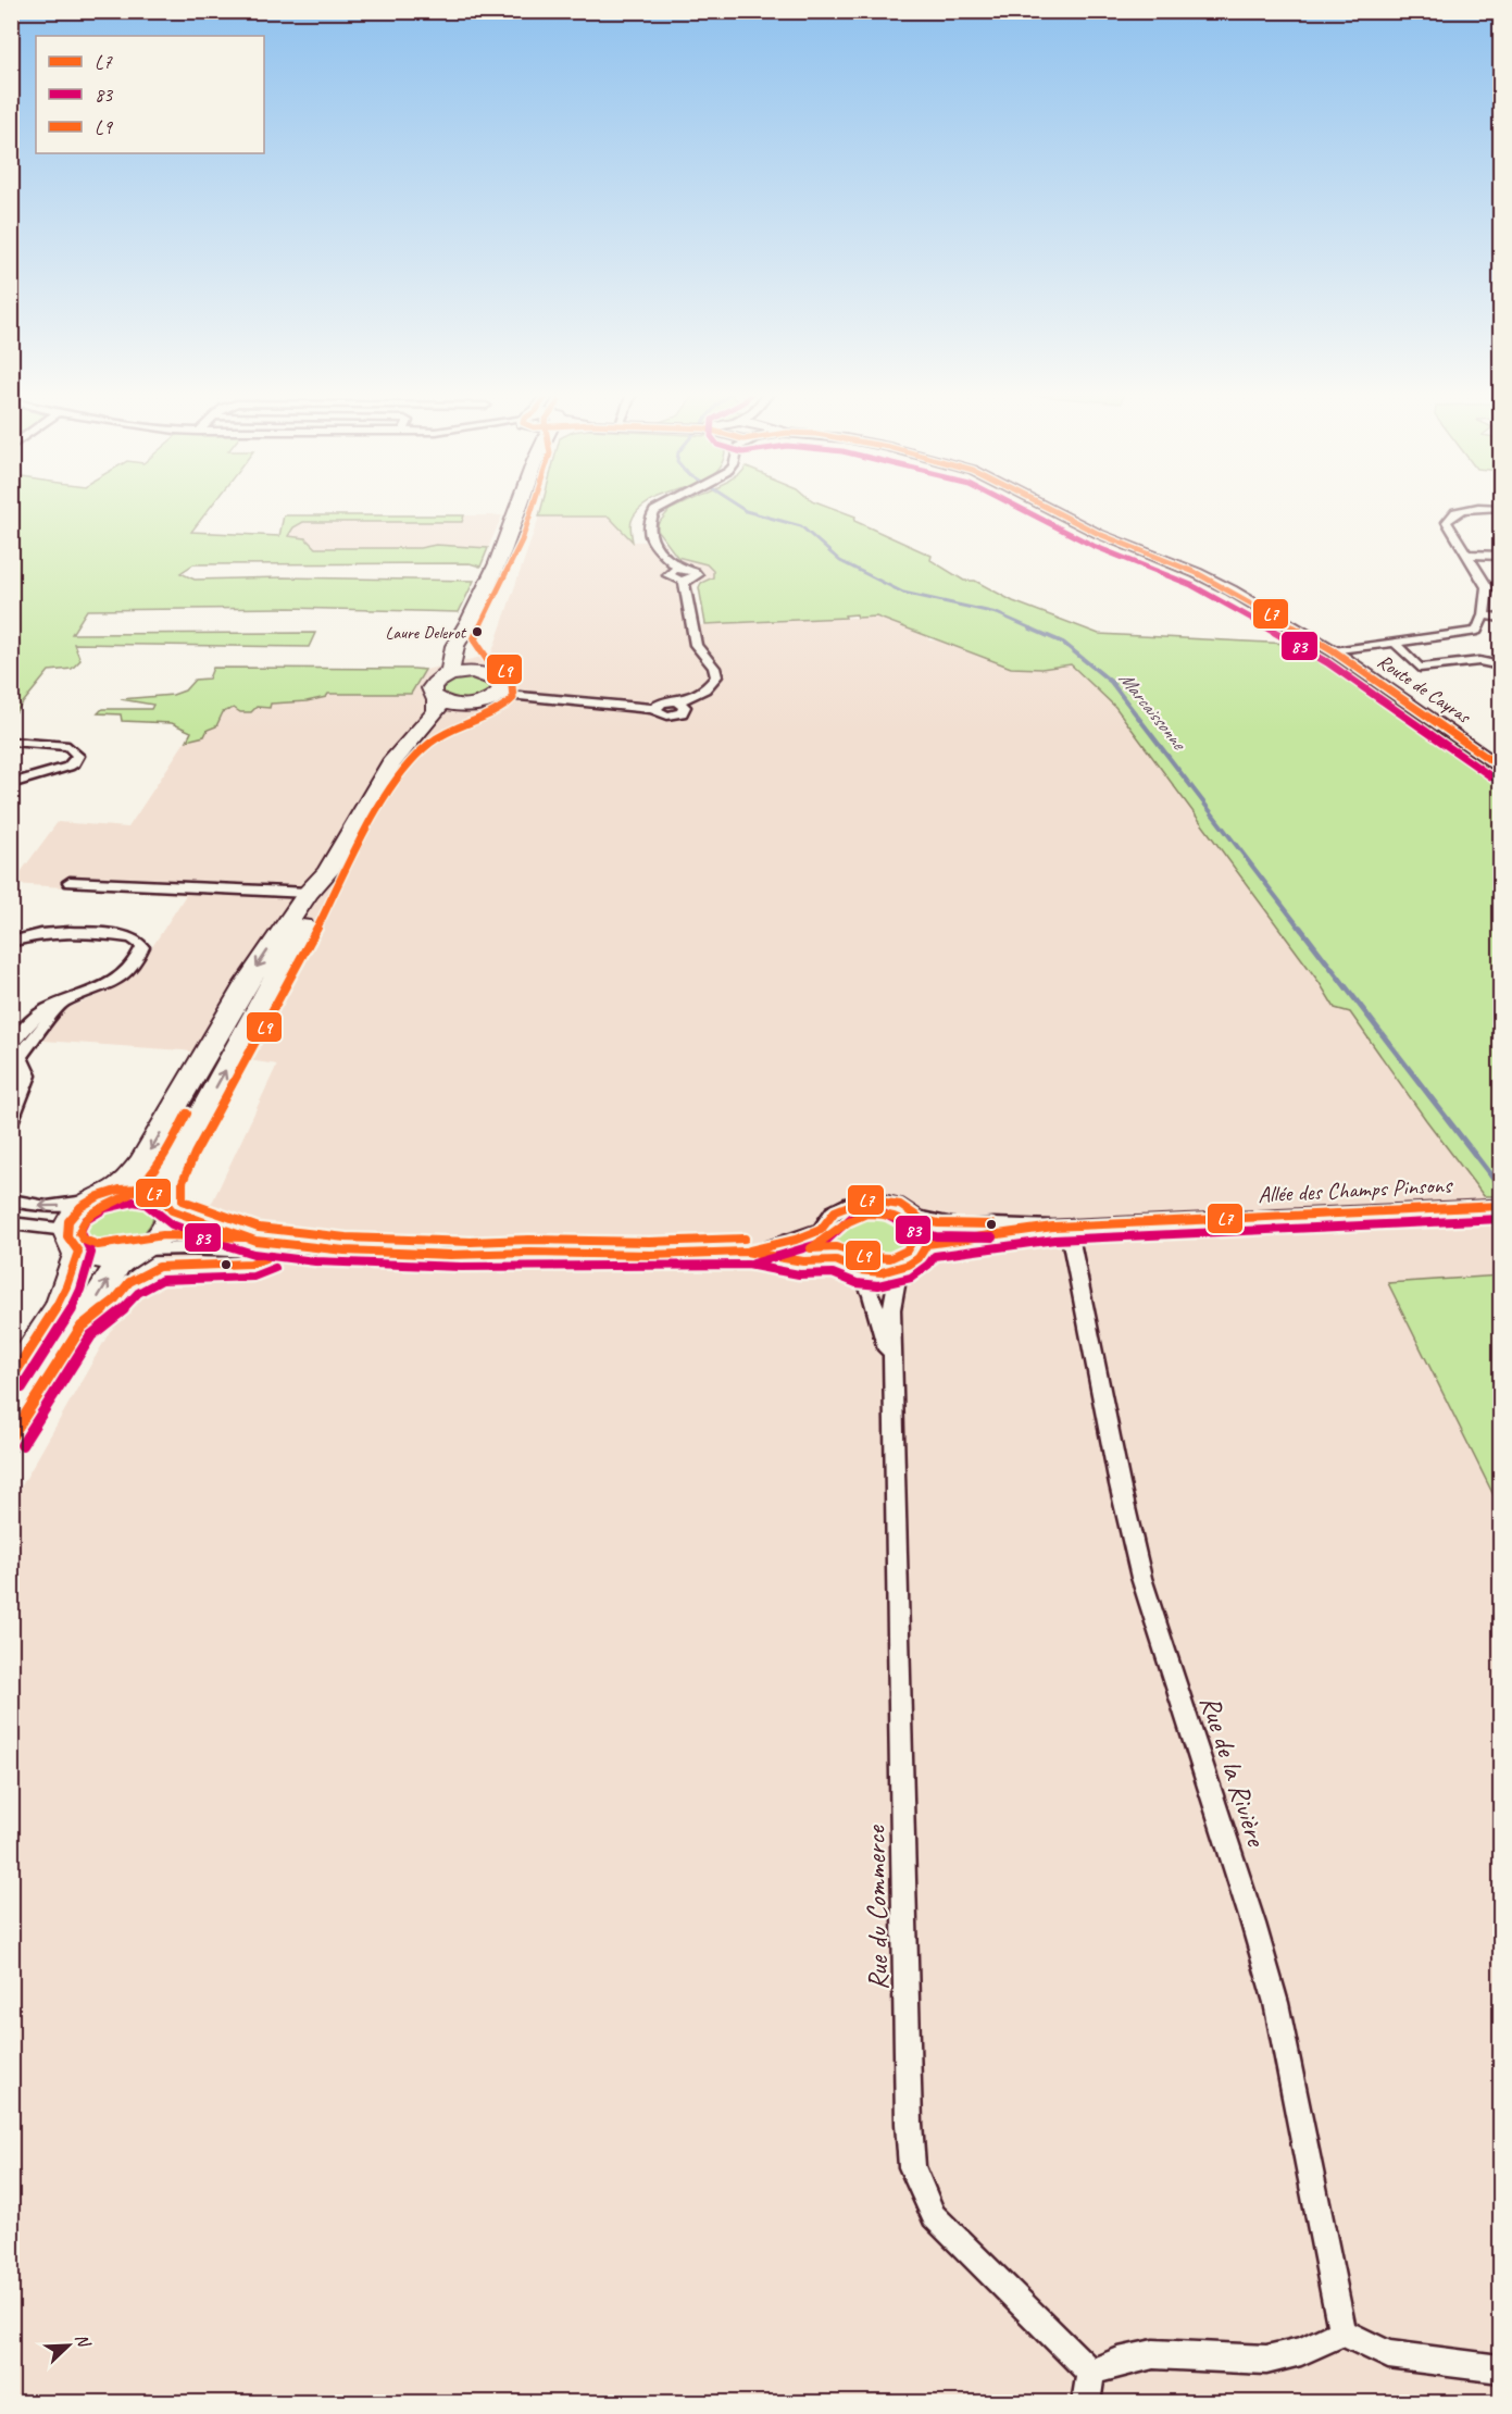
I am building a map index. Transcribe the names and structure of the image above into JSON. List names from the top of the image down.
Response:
{
  "streets": {
    "street": [
      "Route de Cayras",
      "Allée des Champs Pinsons",
      "Rue de la Rivière",
      "Rue du Commerce"
    ]
  },
  "crossings": [
    ["Allée des Champs Pinsons", "Rue de la Rivière"],
    ["Allée des Champs Pinsons", "Rue du Commerce"]
  ],
  "water": ["Marcaissonne"],
  "places": ["Laure Delerot"],
  "lines": ["transit line L7", "transit line 83", "transit line L9"],
  "legend": ["L7", "83", "L9"],
  "north": "top right"
}
